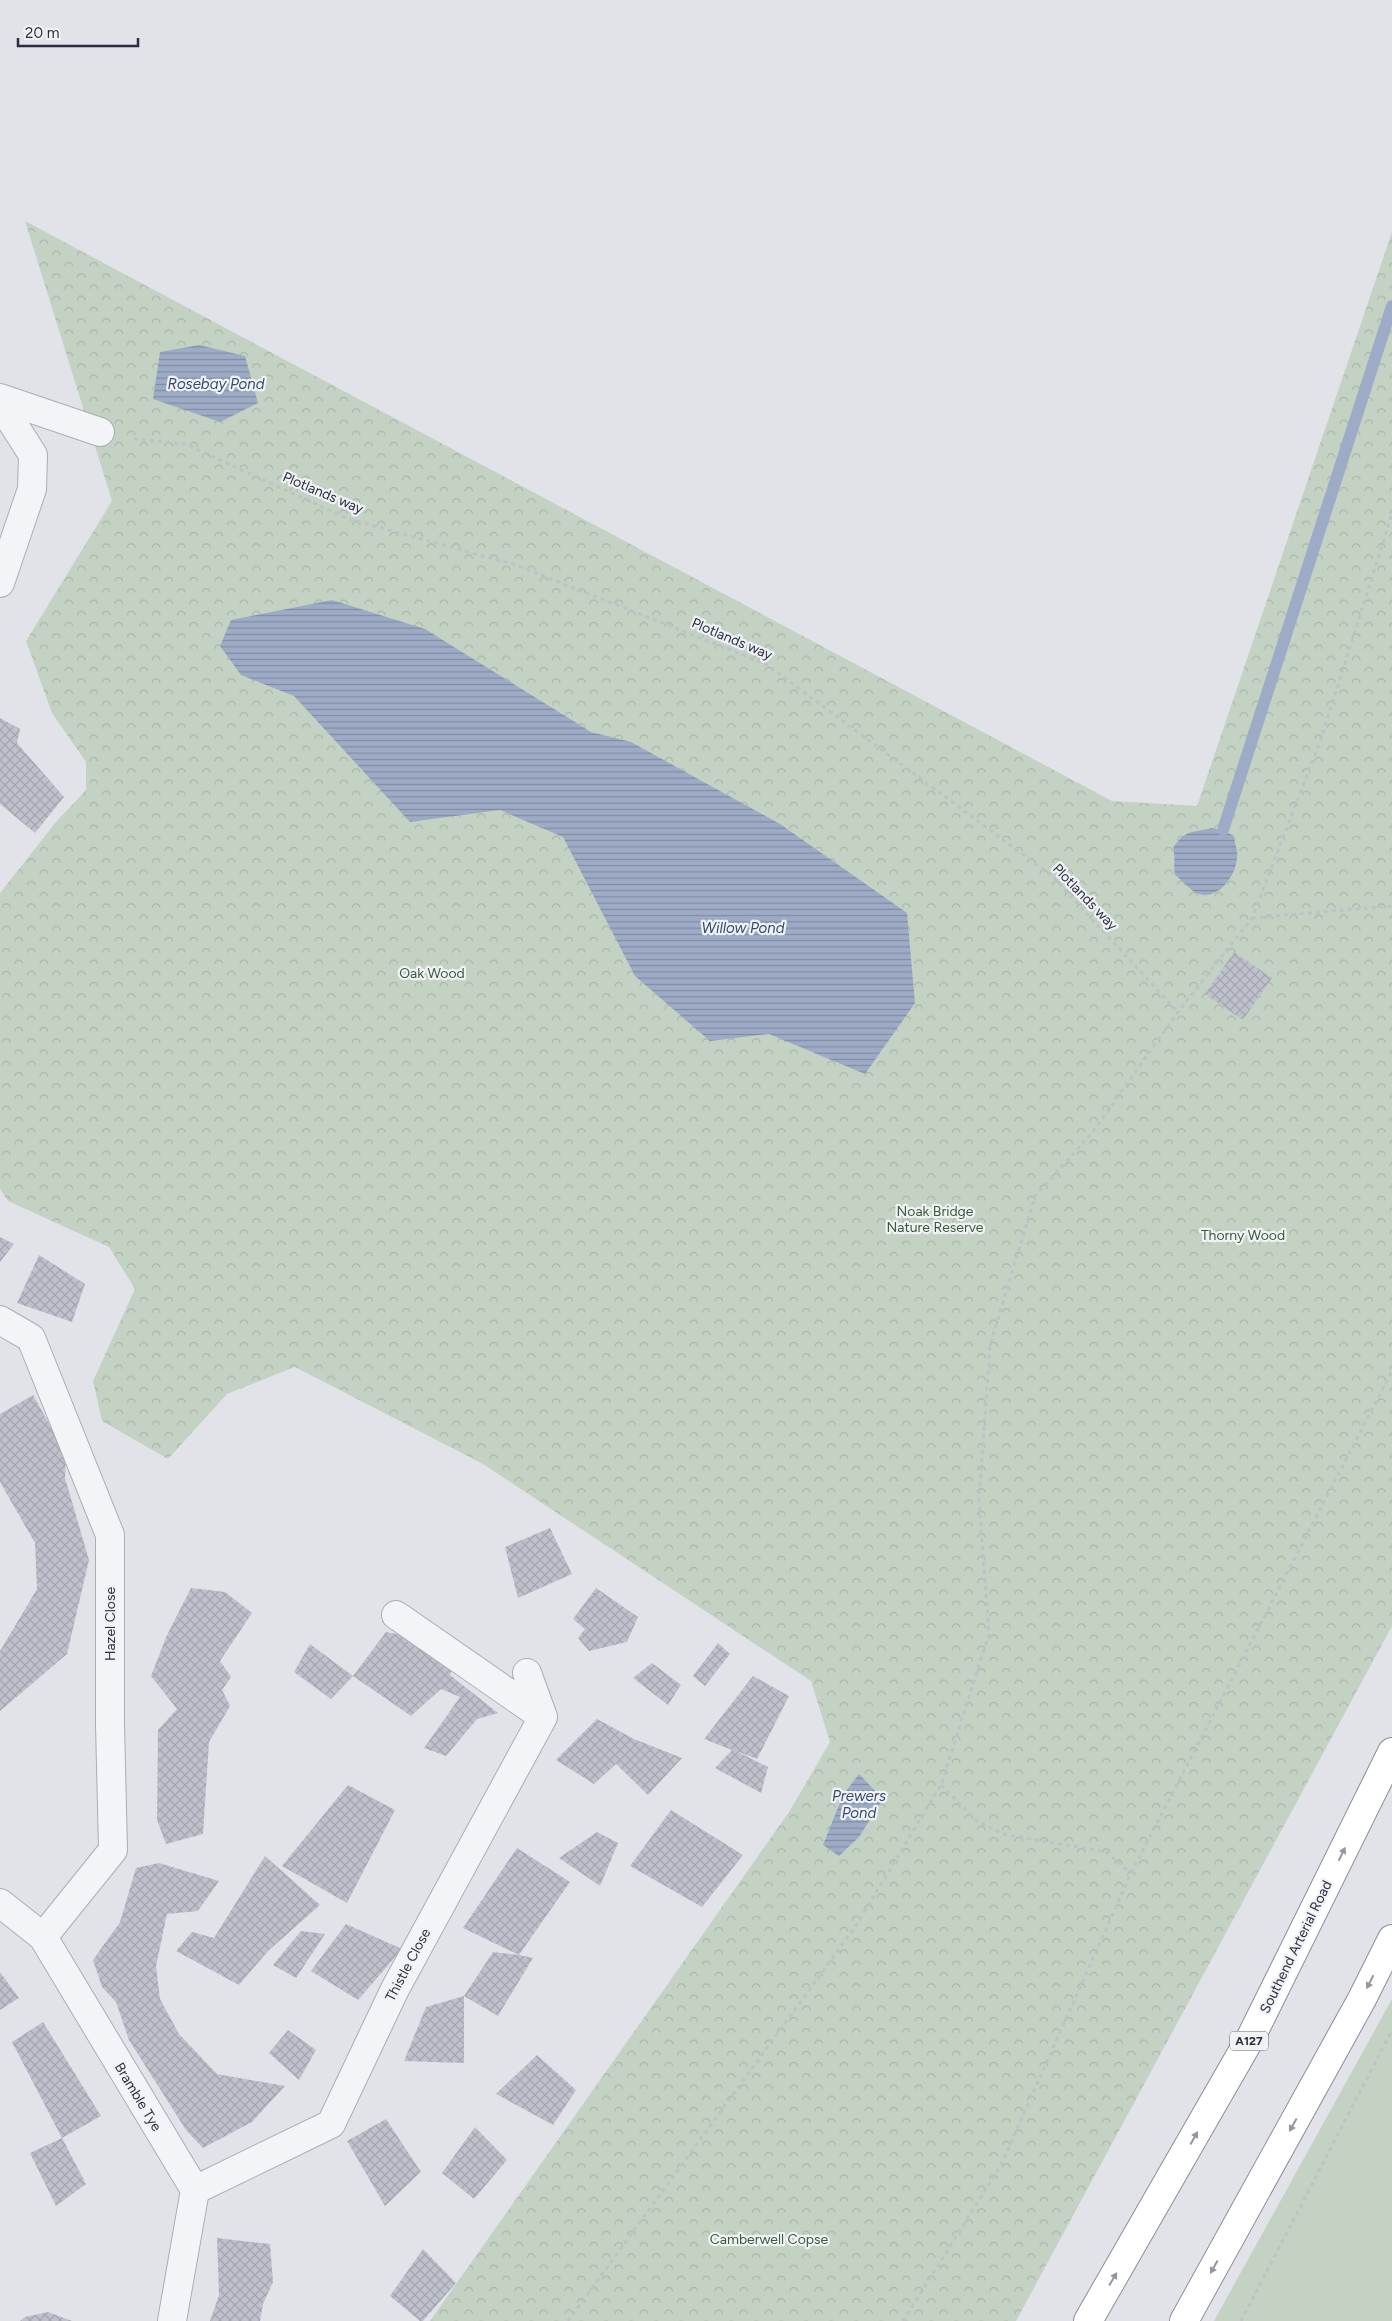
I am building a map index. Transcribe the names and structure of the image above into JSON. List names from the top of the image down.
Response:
{
  "streets": {
    "highway": ["Southend Arterial Road", "A127"],
    "street": ["Hazel Close", "Thistle Close", "Bramble Tye"],
    "path": ["Plotlands way"]
  },
  "crossings": [
    ["Hazel Close", "Bramble Tye"],
    ["Thistle Close", "Bramble Tye"]
  ],
  "water": ["Rosebay Pond", "Willow Pond", "Prewers Pond"],
  "parks": [
    "Oak Wood",
    "Noak Bridge Nature Reserve",
    "Thorny Wood",
    "Camberwell Copse"
  ],
  "scale_bar": "20 m"
}
